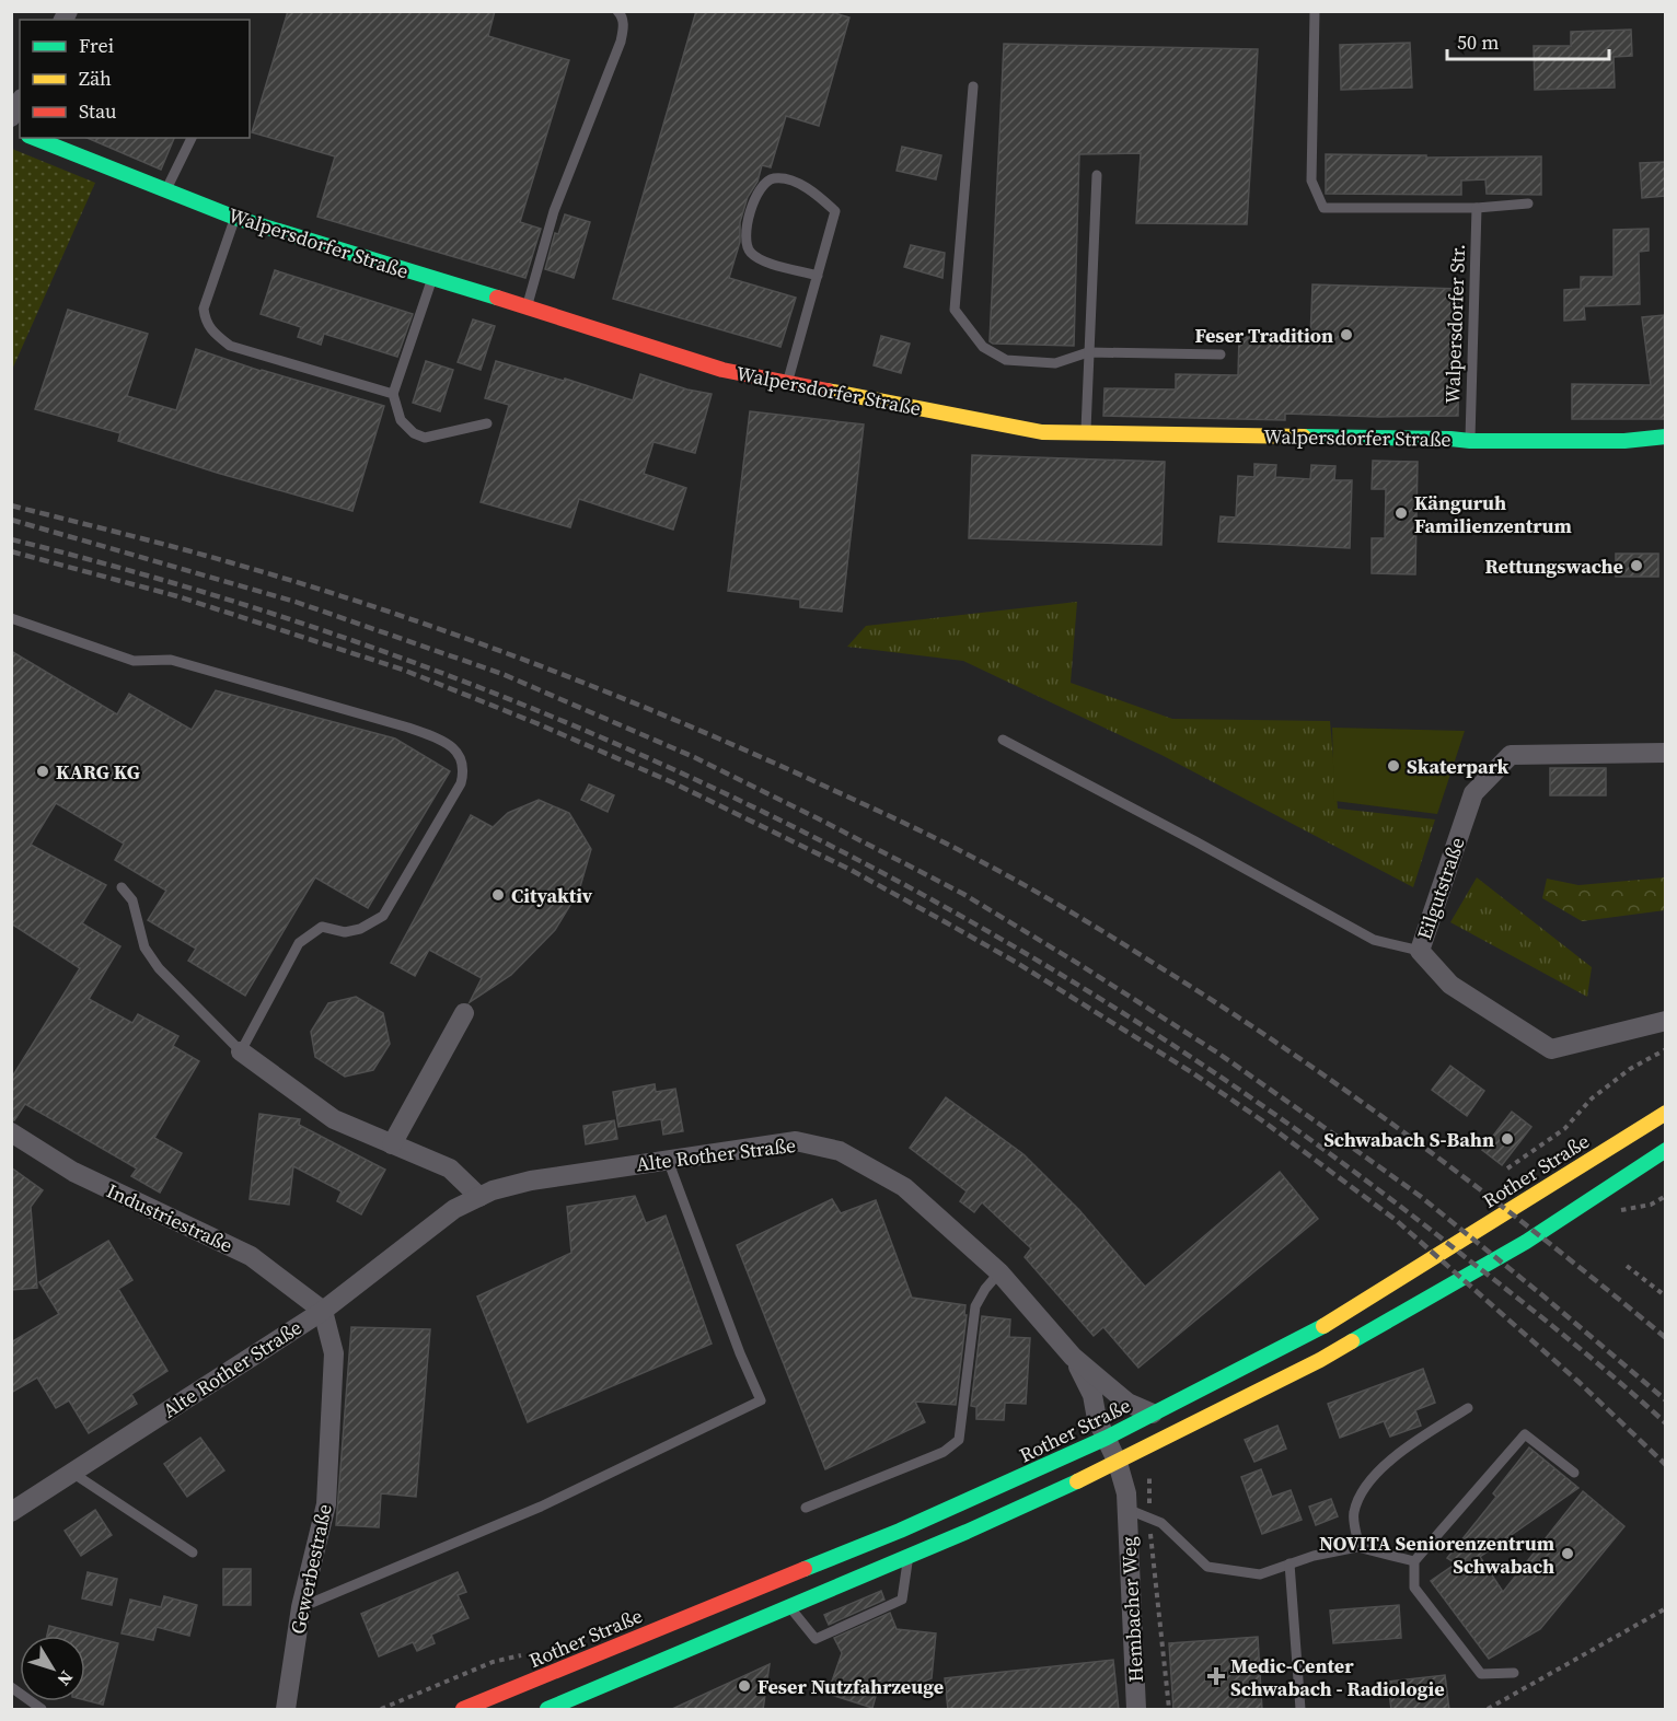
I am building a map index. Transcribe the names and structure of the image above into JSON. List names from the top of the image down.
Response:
{
  "streets": {
    "main road": ["Walpersdorfer Straße", "Rother Straße"],
    "street": [
      "Eilgutstraße",
      "Alte Rother Straße",
      "Industriestraße",
      "Gewerbestraße",
      "Hembacher Weg"
    ],
    "lane": ["Walpersdorfer Str."]
  },
  "crossings": [
    ["Walpersdorfer Straße", "Walpersdorfer Str."],
    ["Alte Rother Straße", "Rother Straße"],
    ["Alte Rother Straße", "Industriestraße"],
    ["Alte Rother Straße", "Gewerbestraße"],
    ["Alte Rother Straße", "Hembacher Weg"],
    ["Rother Straße", "Hembacher Weg"],
    ["Industriestraße", "Gewerbestraße"]
  ],
  "places": {
    "other": [
      "Feser Tradition",
      "Känguruh Familienzentrum",
      "Rettungswache",
      "Skaterpark",
      "KARG KG",
      "Cityaktiv",
      "Schwabach S-Bahn",
      "NOVITA Seniorenzentrum Schwabach",
      "Feser Nutzfahrzeuge"
    ],
    "health": ["Medic-Center Schwabach - Radiologie"]
  },
  "legend": ["Frei", "Zäh", "Stau"],
  "scale_bar": "50 m",
  "north": "bottom right"
}
